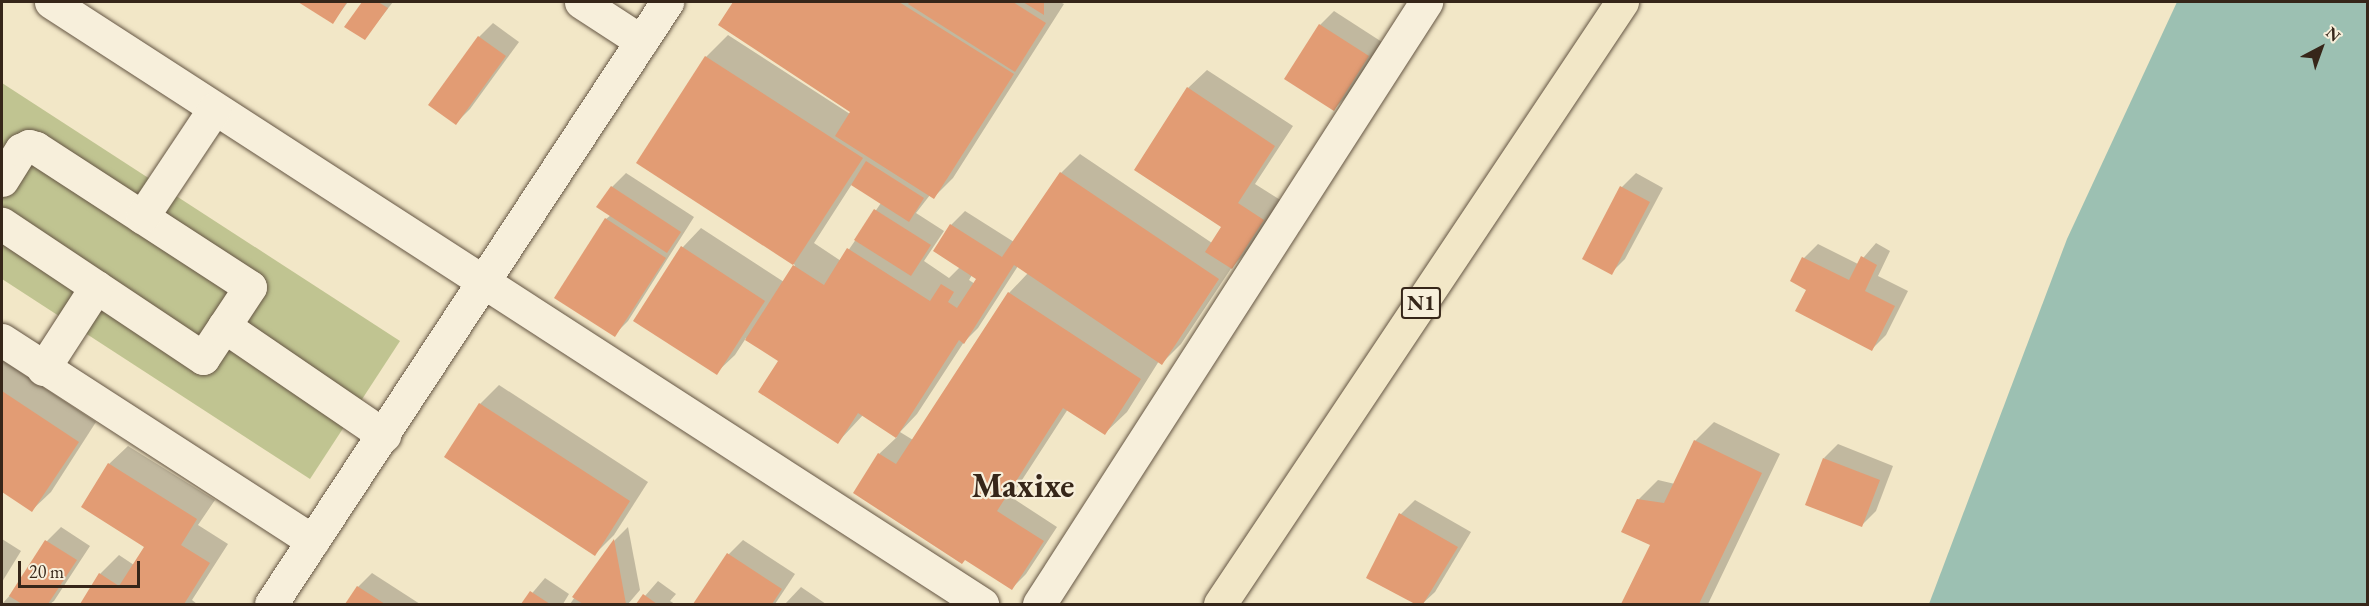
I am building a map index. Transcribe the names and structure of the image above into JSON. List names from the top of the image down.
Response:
{
  "streets": {
    "highway": ["N1"]
  },
  "districts": ["Maxixe"],
  "scale_bar": "20 m",
  "north": "top right"
}
